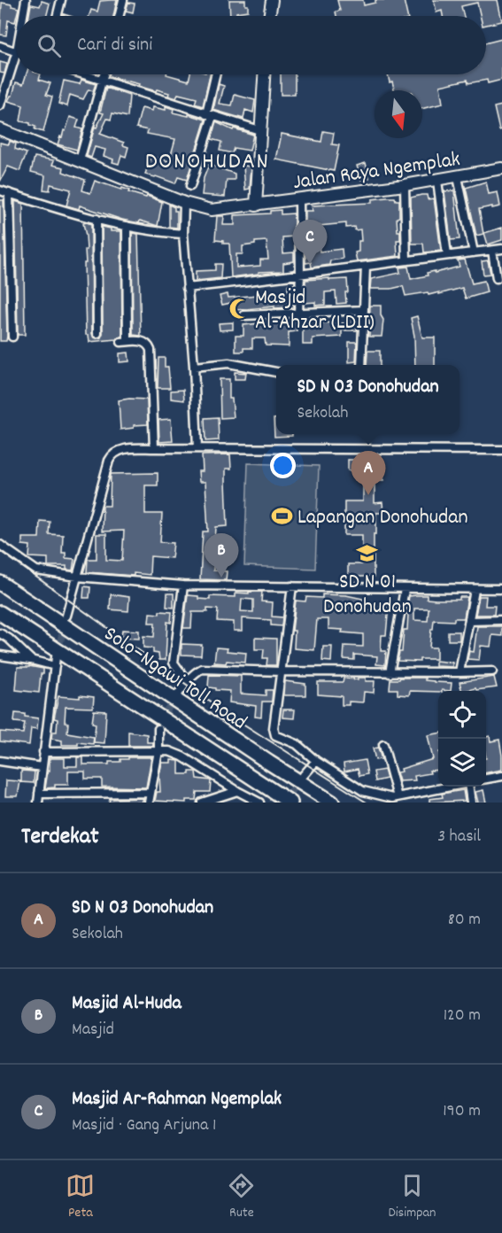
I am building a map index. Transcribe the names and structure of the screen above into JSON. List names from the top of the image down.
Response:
{
  "streets": {
    "highway": ["Solo–Ngawi Toll Road"],
    "main road": ["Jalan Raya Ngemplak"]
  },
  "districts": ["DONOHUDAN"],
  "places": {
    "mosque": ["Masjid Al-Ahzar (LDII)"],
    "sports": ["Lapangan Donohudan"],
    "school or university": ["SD N 01 Donohudan"]
  },
  "north": "bottom",
  "page": {
    "search": "Cari di sini",
    "pins": ["C", "A", "B"],
    "popup": ["SD N 03 Donohudan", "Sekolah"],
    "heading": ["Terdekat", "3 hasil"],
    "list": [
      {
        "mark": "A",
        "name": "SD N 03 Donohudan",
        "note": "Sekolah",
        "value": "80 m"
      },
      {
        "mark": "B",
        "name": "Masjid Al-Huda",
        "note": "Masjid",
        "value": "120 m"
      },
      {
        "mark": "C",
        "name": "Masjid Ar-Rahman Ngemplak",
        "note": "Masjid · Gang Arjuna 1",
        "value": "190 m"
      }
    ],
    "nav": ["Peta", "Rute", "Disimpan"]
  }
}
